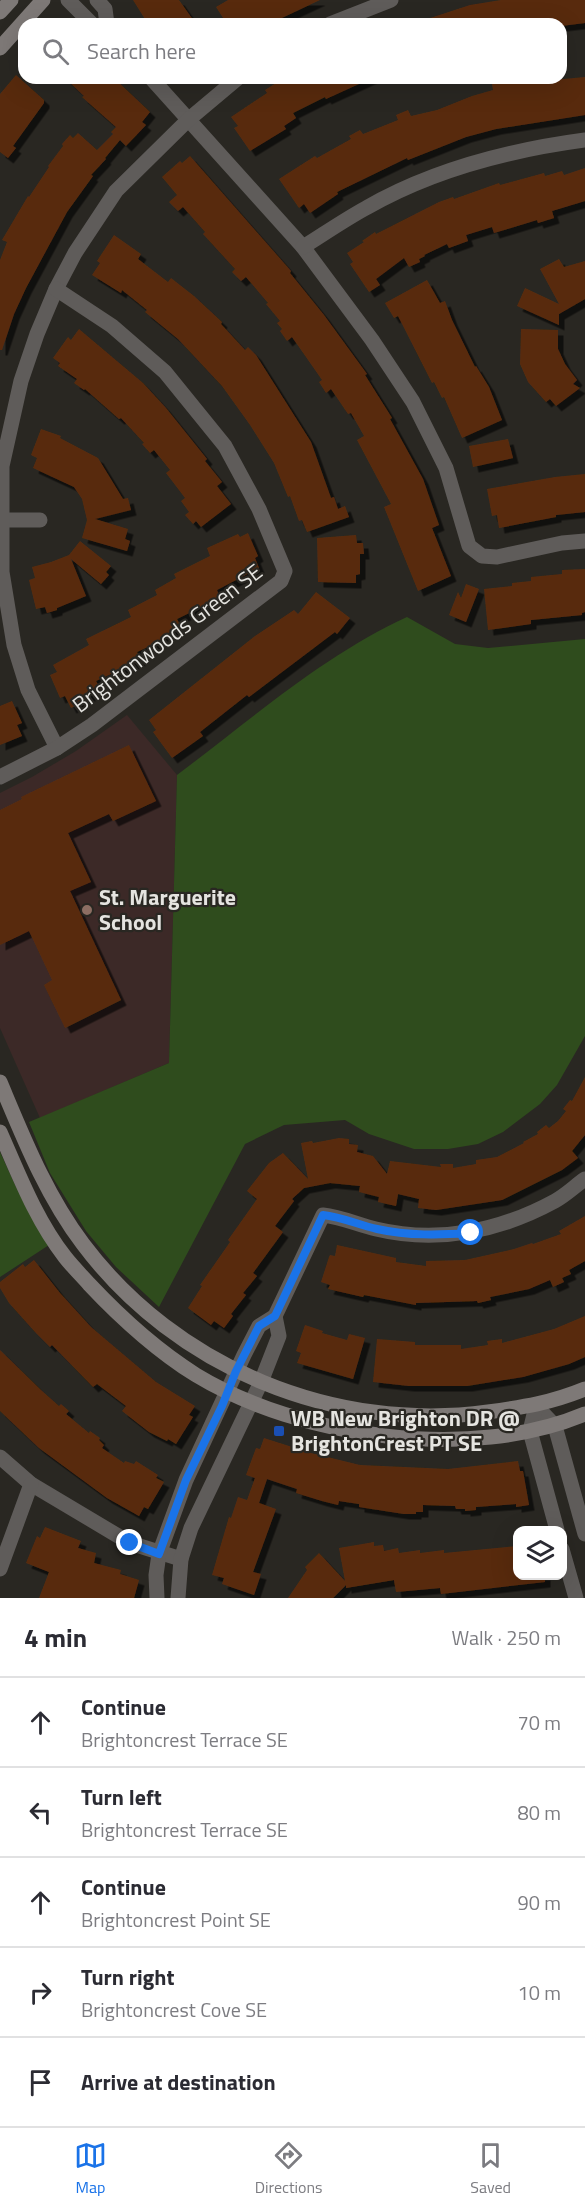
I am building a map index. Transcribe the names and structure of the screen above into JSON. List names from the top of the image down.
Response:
{
  "streets": {
    "street": ["Brightonwoods Green SE"]
  },
  "places": {
    "other": ["St. Marguerite School"],
    "transit": ["WB New Brighton DR @ BrightonCrest PT SE"]
  },
  "page": {
    "search": "Search here",
    "heading": ["4 min", "Walk · 250 m"],
    "list": [
      ["Continue", "Brightoncrest Terrace SE", "70 m"],
      ["Turn left", "Brightoncrest Terrace SE", "80 m"],
      ["Continue", "Brightoncrest Point SE", "90 m"],
      ["Turn right", "Brightoncrest Cove SE", "10 m"],
      "Arrive at destination"
    ],
    "nav": ["Map", "Directions", "Saved"]
  }
}
